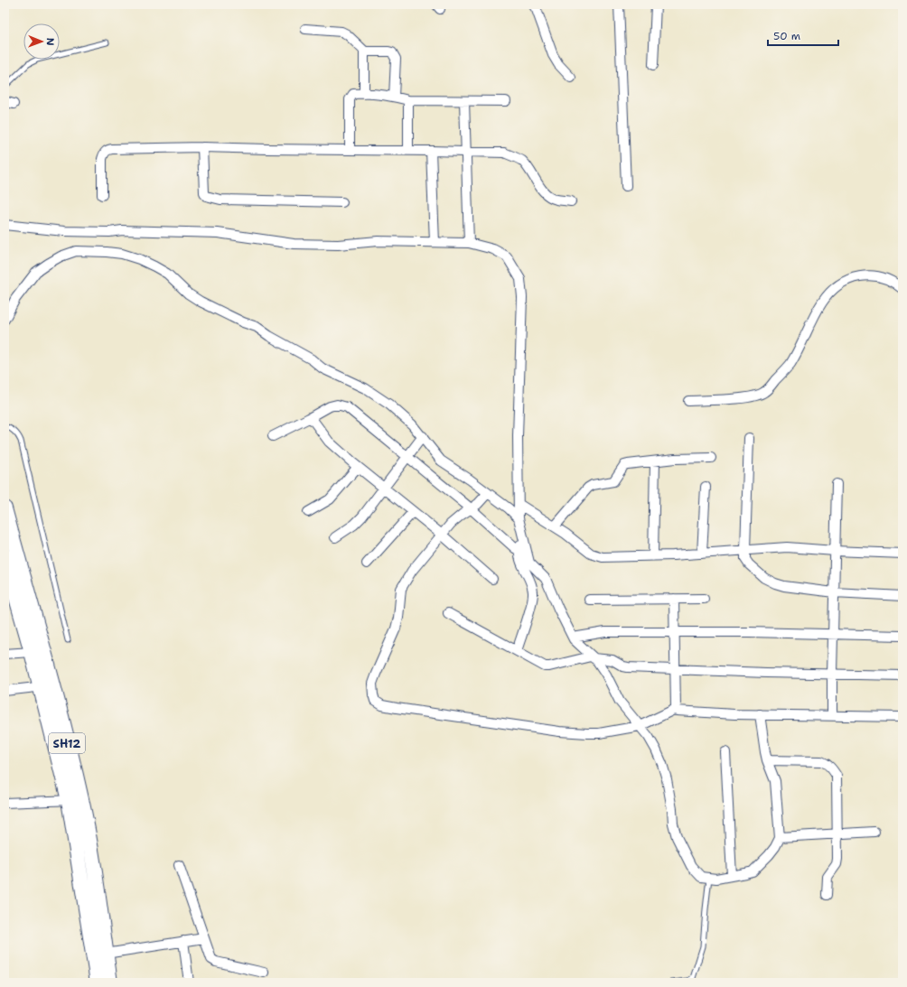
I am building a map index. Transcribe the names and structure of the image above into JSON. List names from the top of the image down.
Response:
{
  "streets": {
    "main road": ["SH12"]
  },
  "scale_bar": "50 m",
  "north": "right"
}
